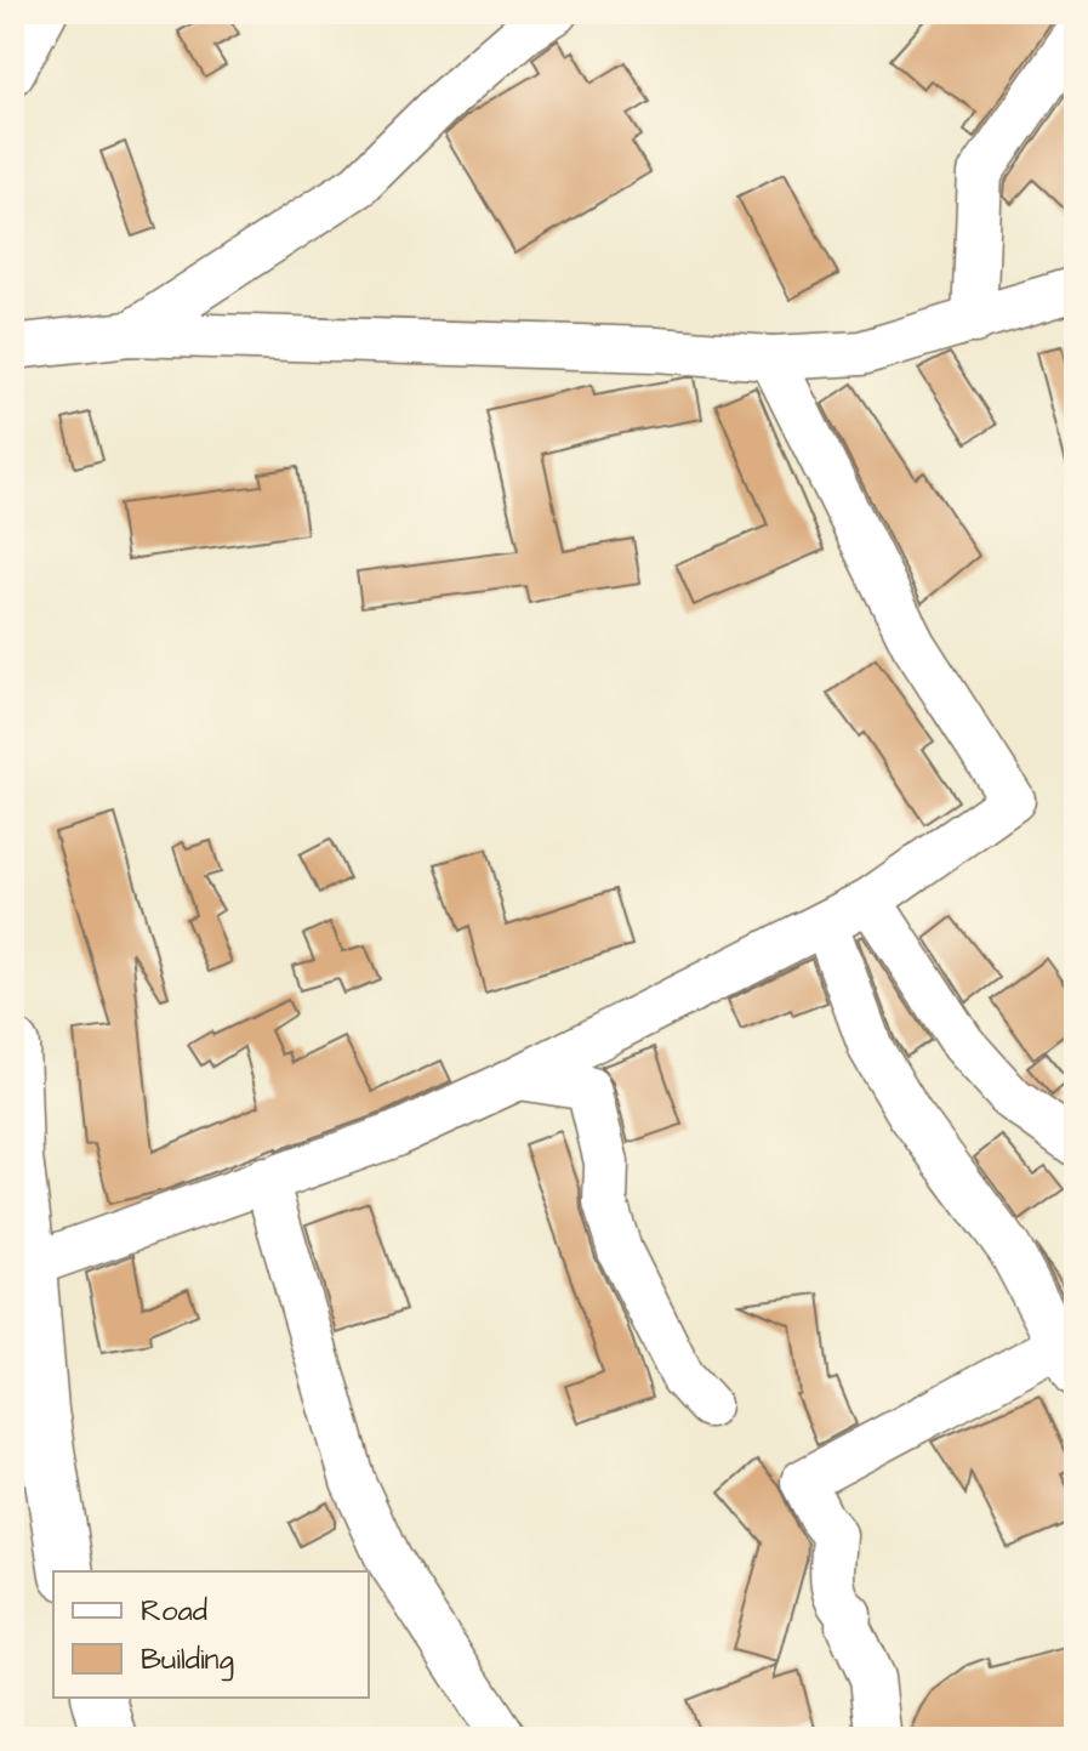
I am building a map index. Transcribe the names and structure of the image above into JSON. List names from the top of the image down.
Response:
{
  "legend": ["Road", "Building"]
}
